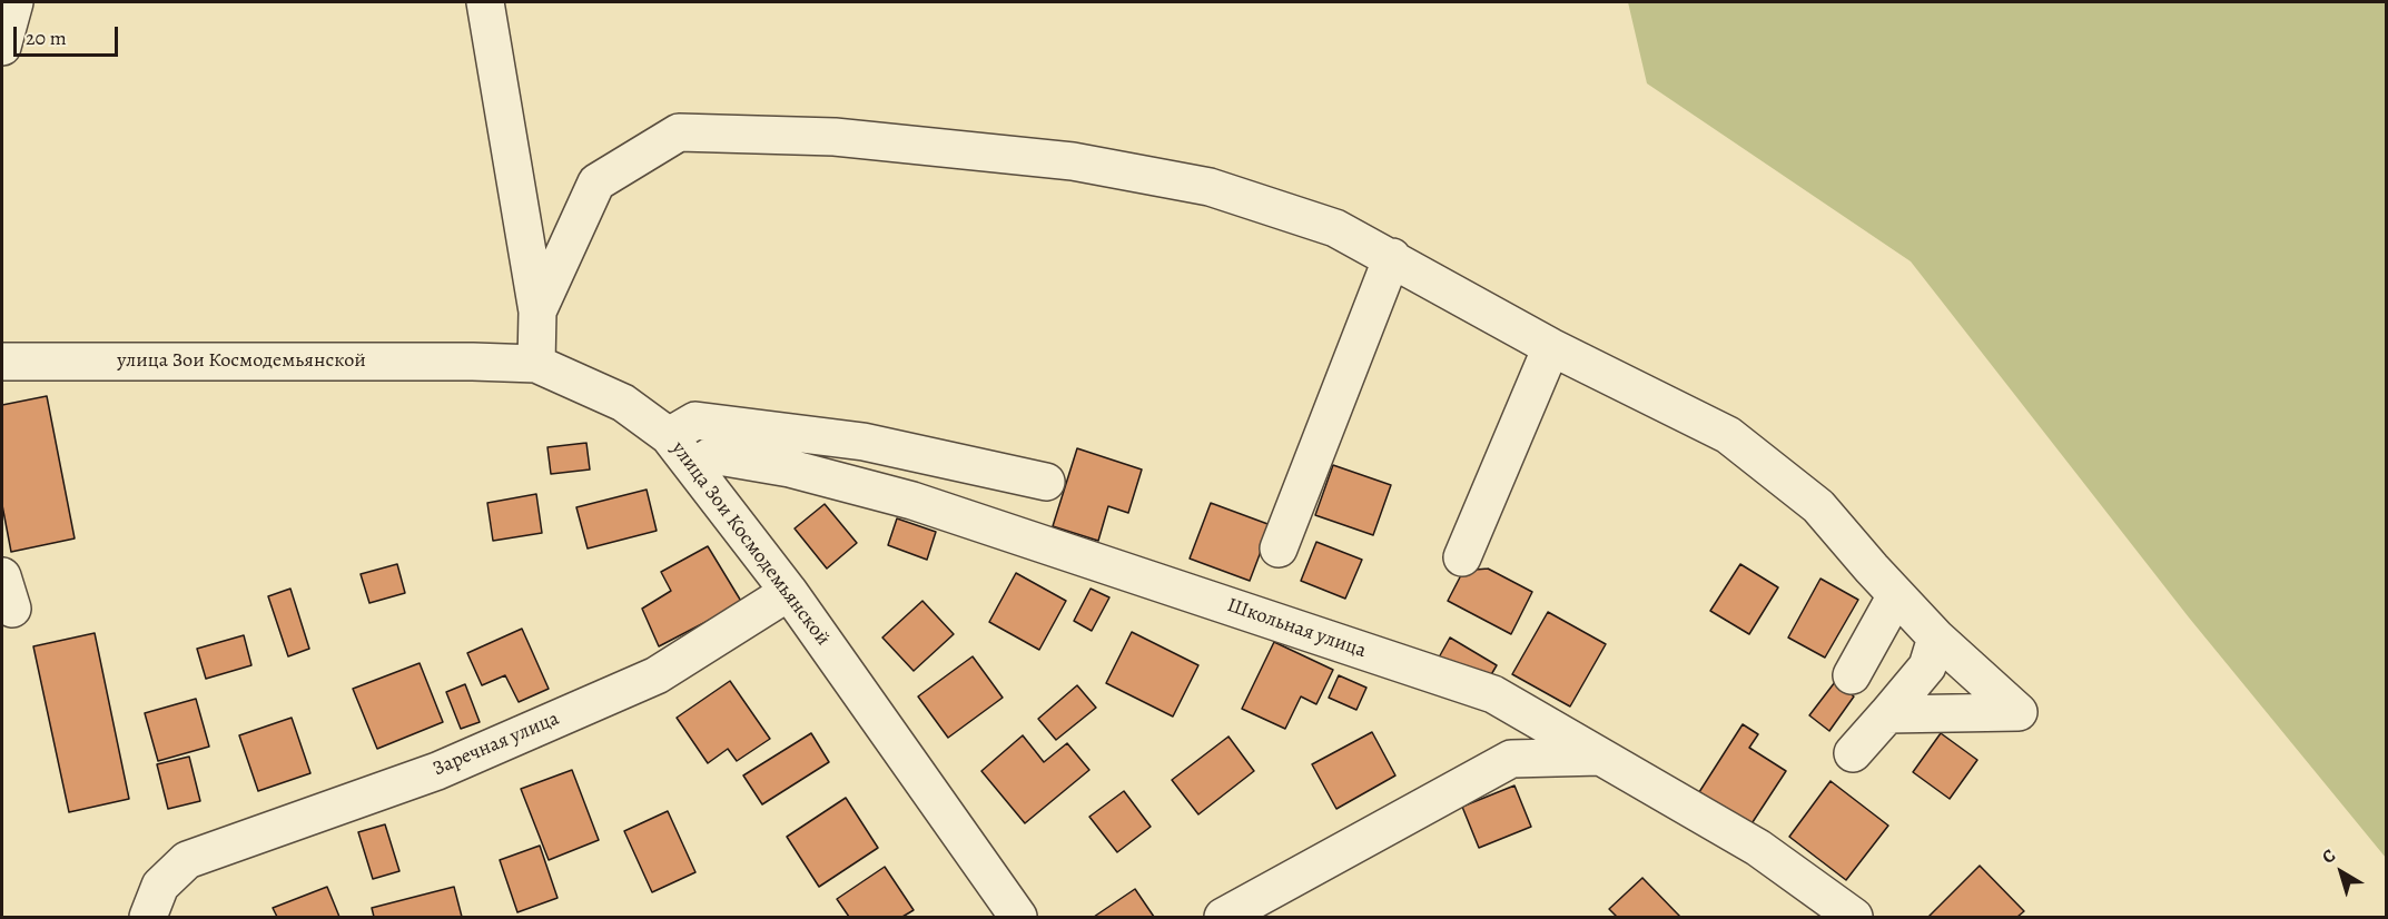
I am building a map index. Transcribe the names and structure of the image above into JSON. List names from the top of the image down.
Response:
{
  "streets": {
    "street": ["улица Зои Космодемьянской", "Школьная улица", "Заречная улица"]
  },
  "crossings": [
    ["улица Зои Космодемьянской", "Школьная улица"],
    ["улица Зои Космодемьянской", "Заречная улица"]
  ],
  "scale_bar": "20 m",
  "north": "top left"
}
